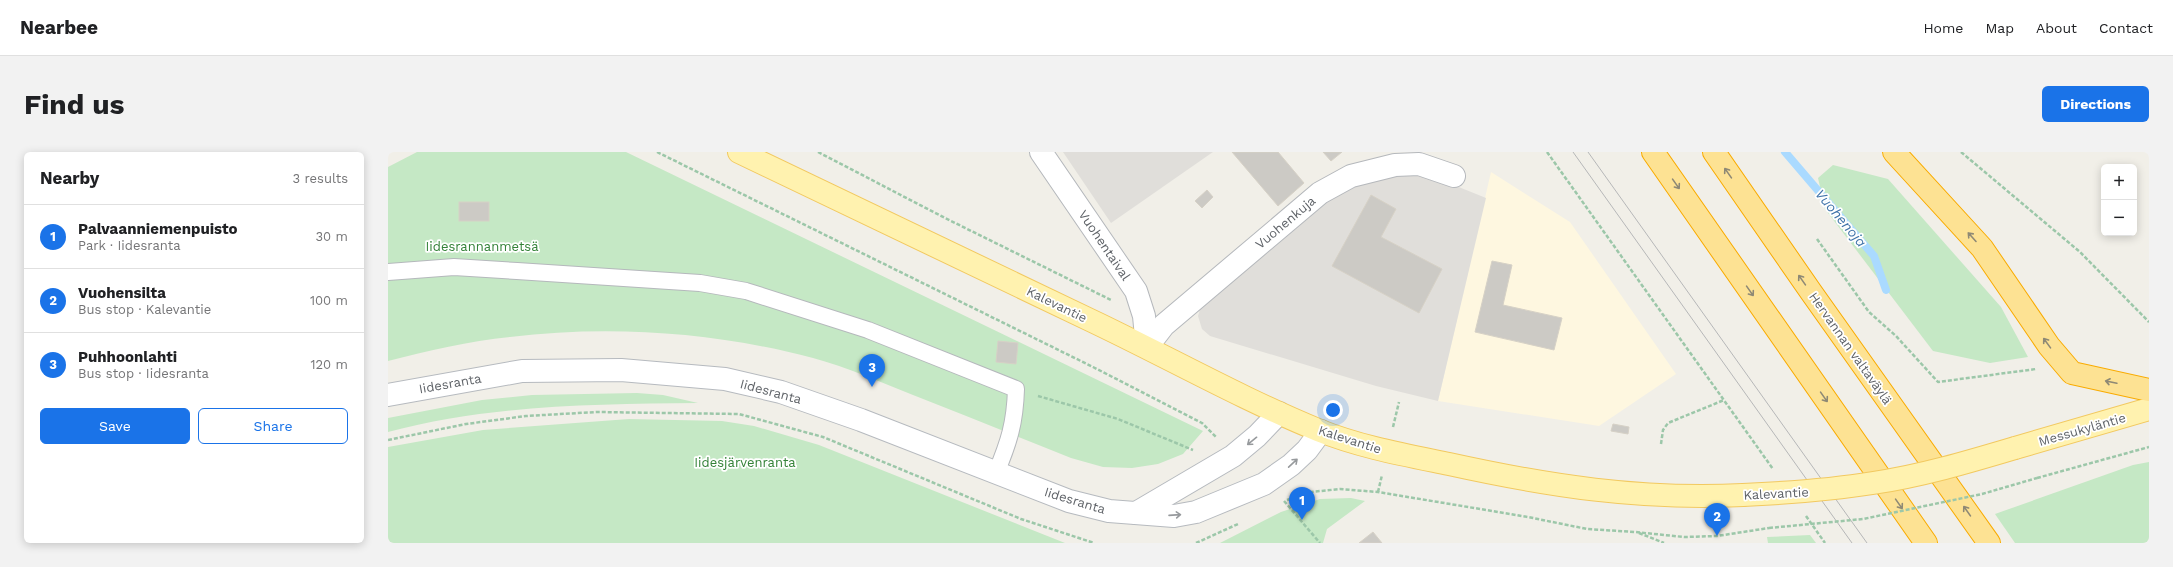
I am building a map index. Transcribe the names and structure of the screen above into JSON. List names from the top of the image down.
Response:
{
  "streets": {
    "highway": ["Hervannan valtaväylä"],
    "main road": [
      "Vuohenkuja",
      "Vuohentaival",
      "Kalevantie",
      "Iidesranta",
      "Messukyläntie"
    ]
  },
  "crossings": [
    ["Vuohenkuja", "Vuohentaival"],
    ["Vuohenkuja", "Kalevantie"],
    ["Vuohentaival", "Kalevantie"],
    ["Kalevantie", "Iidesranta"],
    ["Kalevantie", "Messukyläntie"]
  ],
  "water": ["Vuohenoja"],
  "parks": ["Iidesrannanmetsä", "Iidesjärvenranta"],
  "page": {
    "header": "Nearbee",
    "nav": [
      "Home",
      "Map",
      "About",
      "Contact"
    ],
    "buttons": [
      "Directions",
      ["Save", "Share"]
    ],
    "title": "Find us",
    "heading": ["Nearby", "3 results"],
    "map_buttons": ["+", "−"],
    "list": [
      {
        "mark": "1",
        "name": "Palvaanniemenpuisto",
        "note": "Park · Iidesranta",
        "value": "30 m"
      },
      {
        "mark": "2",
        "name": "Vuohensilta",
        "note": "Bus stop · Kalevantie",
        "value": "100 m"
      },
      {
        "mark": "3",
        "name": "Puhhoonlahti",
        "note": "Bus stop · Iidesranta",
        "value": "120 m"
      }
    ],
    "pins": ["3", "1", "2"]
  }
}
